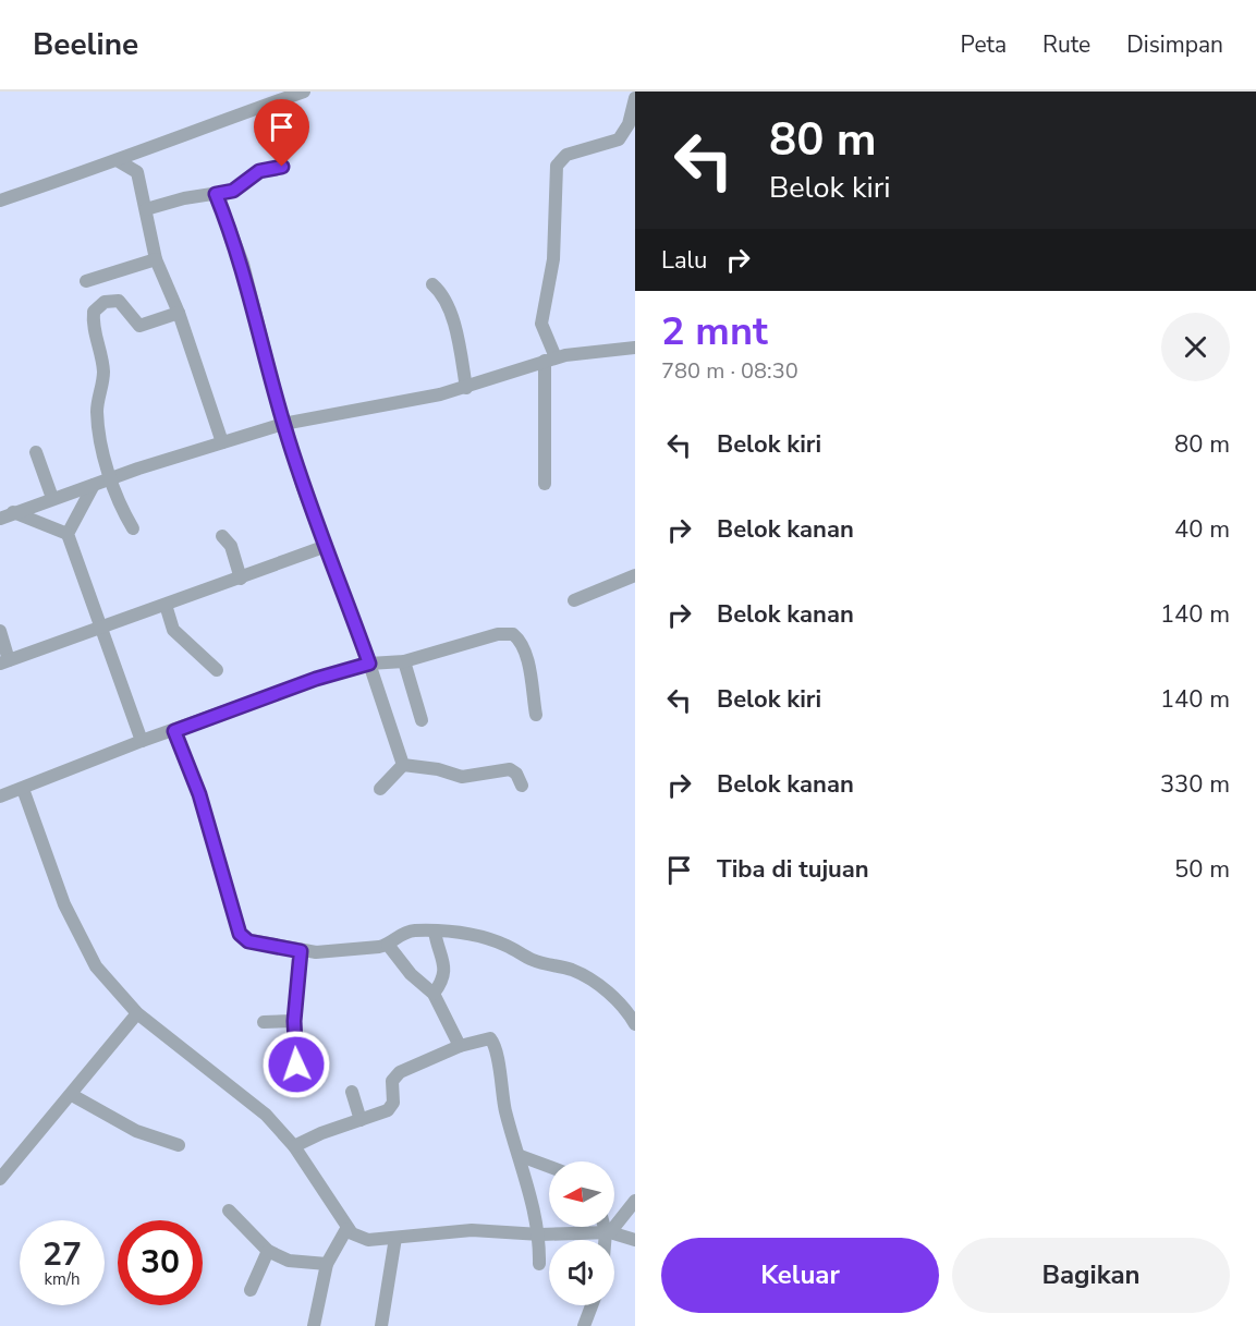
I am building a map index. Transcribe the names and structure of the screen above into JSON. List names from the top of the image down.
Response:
{
  "north": "left",
  "page": {
    "header": "Beeline",
    "nav": ["Peta", "Rute", "Disimpan"],
    "turn": ["80 m", "Belok kiri"],
    "then": "Lalu",
    "heading": ["2 mnt", "780 m · 08:30"],
    "list": [
      {
        "name": "Belok kiri",
        "value": "80 m"
      },
      {
        "name": "Belok kanan",
        "value": "40 m"
      },
      {
        "name": "Belok kanan",
        "value": "140 m"
      },
      {
        "name": "Belok kiri",
        "value": "140 m"
      },
      {
        "name": "Belok kanan",
        "value": "330 m"
      },
      {
        "name": "Tiba di tujuan",
        "value": "50 m"
      }
    ],
    "speed": "27 km/h",
    "limit": "30",
    "buttons": ["Keluar", "Bagikan"]
  }
}
